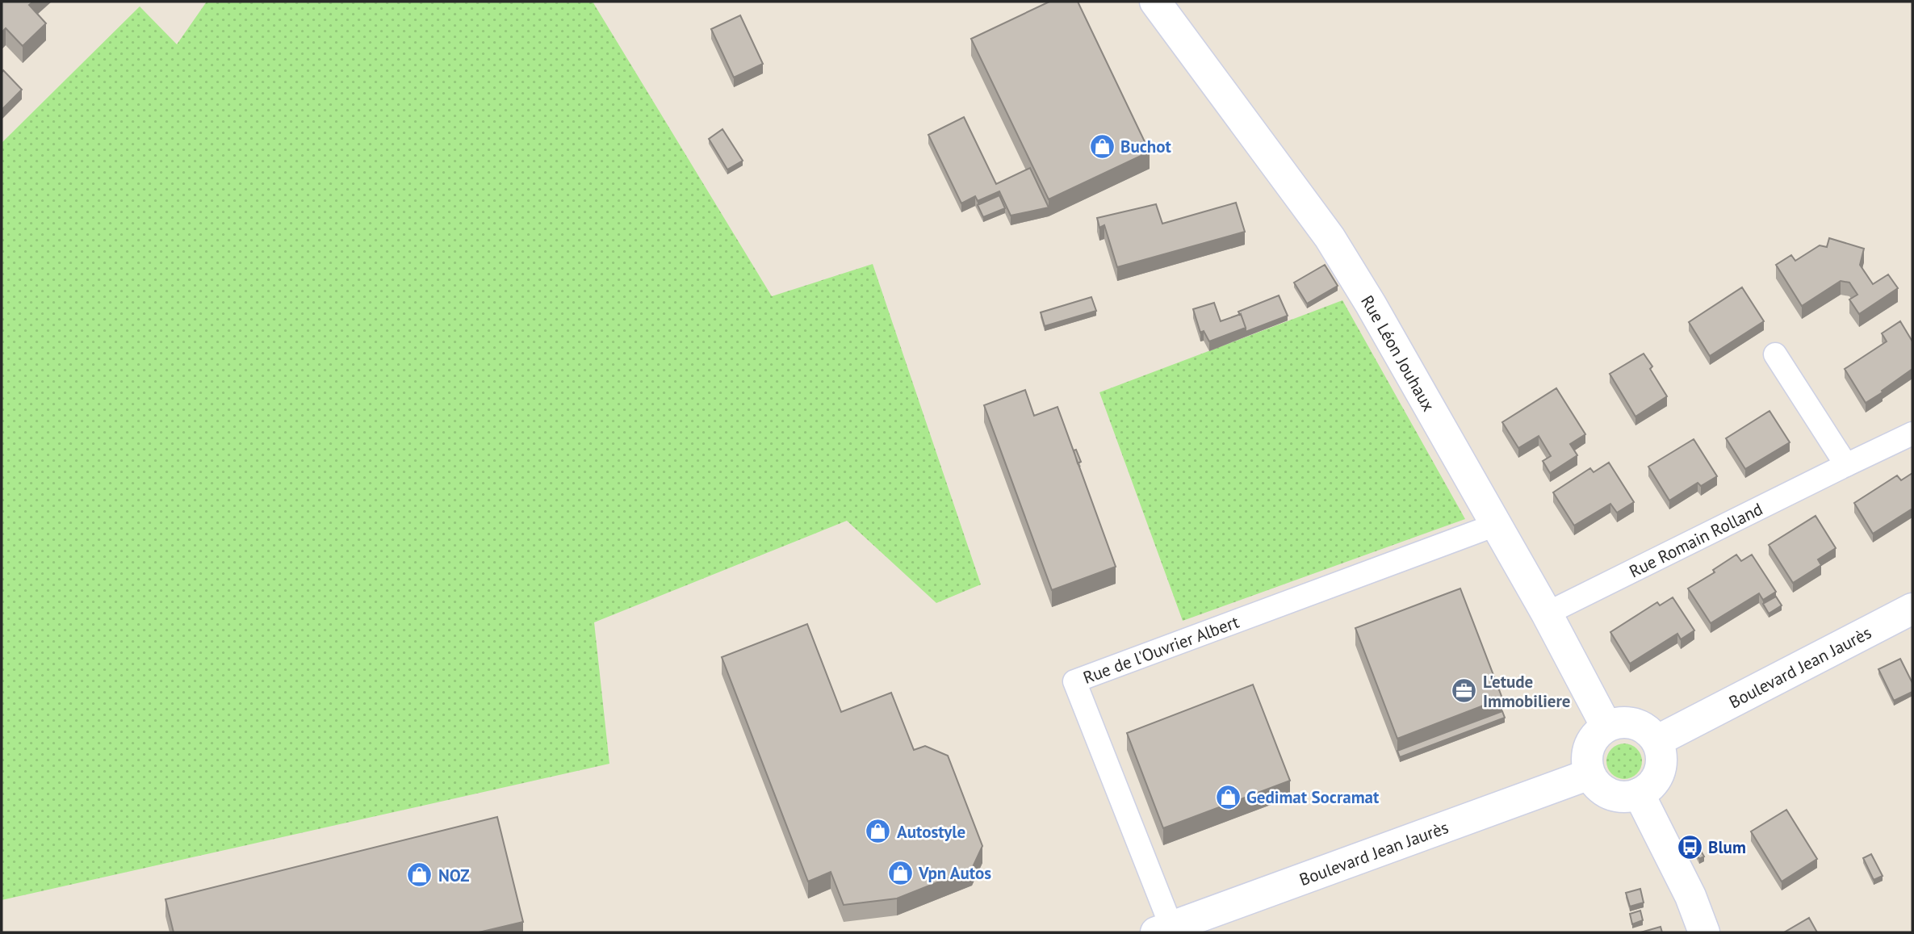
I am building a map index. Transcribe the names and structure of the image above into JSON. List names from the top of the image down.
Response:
{
  "streets": {
    "street": [
      "Rue Léon Jouhaux",
      "Rue Romain Rolland",
      "Rue de l'Ouvrier Albert",
      "Boulevard Jean Jaurès"
    ]
  },
  "crossings": [
    ["Rue Léon Jouhaux", "Rue Romain Rolland"],
    ["Rue Léon Jouhaux", "Rue de l'Ouvrier Albert"],
    ["Rue Léon Jouhaux", "Boulevard Jean Jaurès"],
    ["Rue de l'Ouvrier Albert", "Boulevard Jean Jaurès"]
  ],
  "places": {
    "shop": [
      "Buchot",
      "Gedimat Socramat",
      "Autostyle",
      "Vpn Autos",
      "NOZ"
    ],
    "office": ["L'etude Immobiliere"],
    "bus stop": ["Blum"]
  }
}
